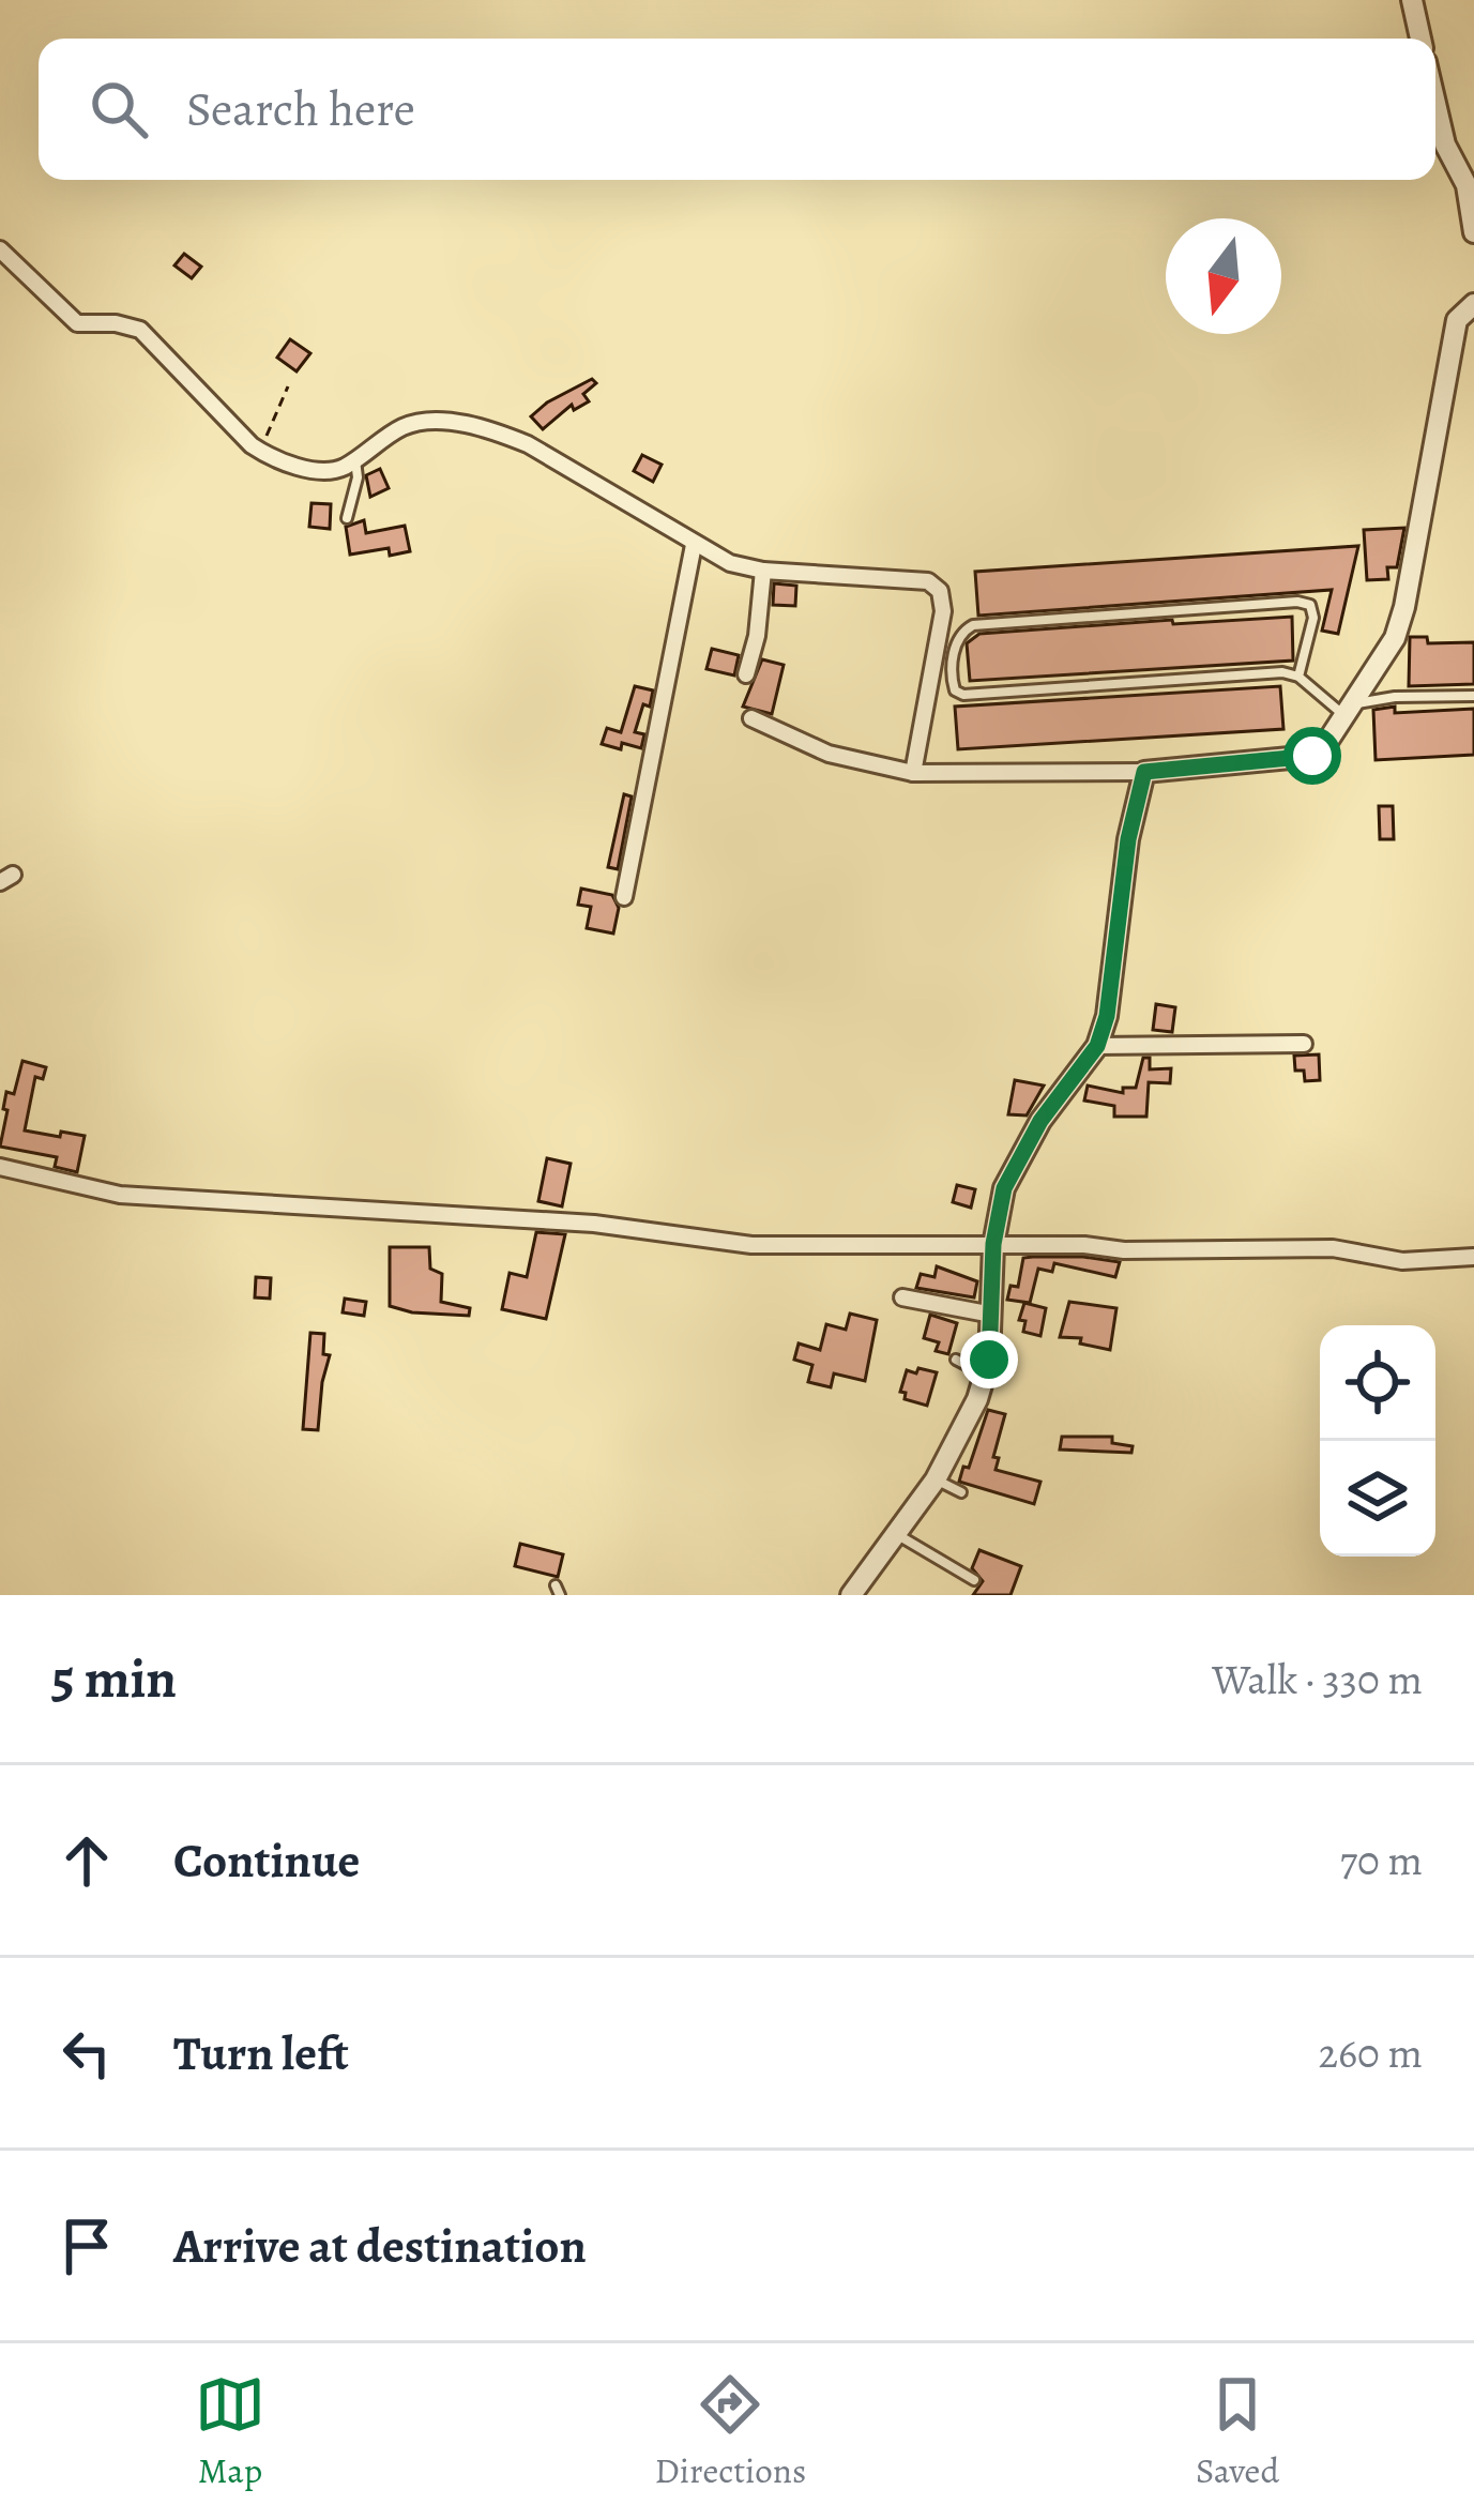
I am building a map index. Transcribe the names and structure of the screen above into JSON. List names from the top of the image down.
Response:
{
  "north": "bottom",
  "page": {
    "search": "Search here",
    "heading": ["5 min", "Walk · 330 m"],
    "list": [
      ["Continue", "70 m"],
      ["Turn left", "260 m"],
      "Arrive at destination"
    ],
    "nav": ["Map", "Directions", "Saved"]
  }
}
